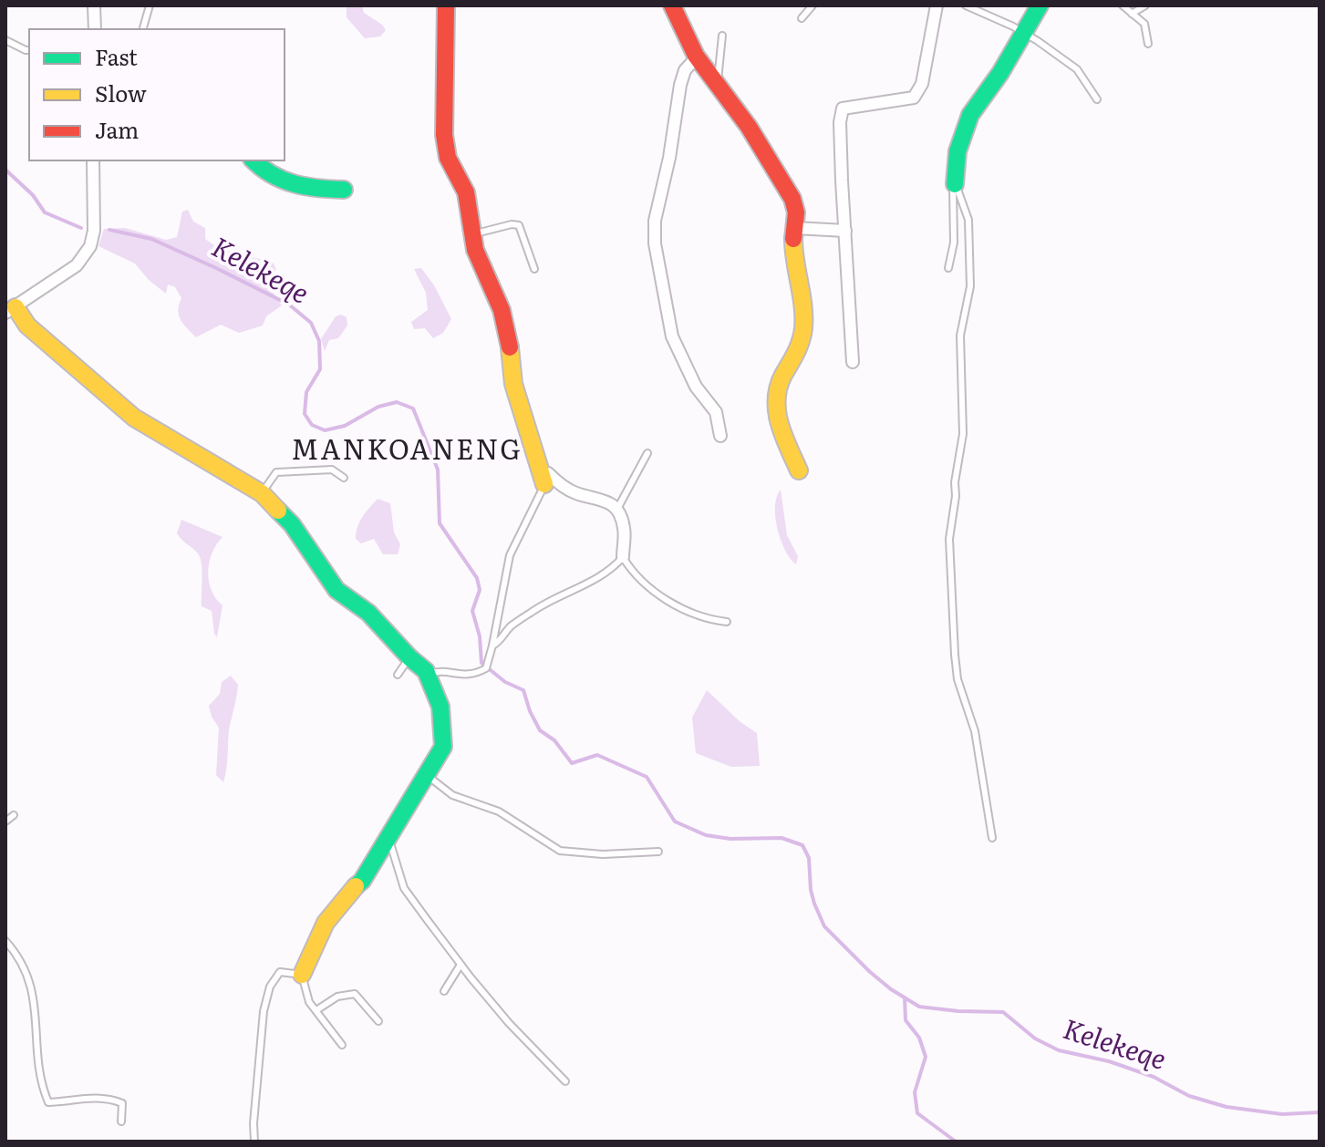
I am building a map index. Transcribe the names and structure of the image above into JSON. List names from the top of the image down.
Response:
{
  "districts": ["MANKOANENG"],
  "water": ["Kelekeqe"],
  "legend": ["Fast", "Slow", "Jam"]
}
